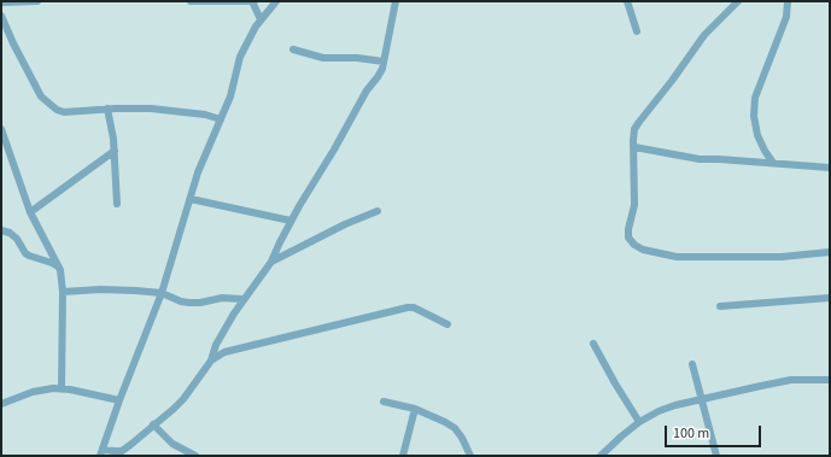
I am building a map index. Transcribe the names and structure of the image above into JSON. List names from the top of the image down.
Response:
{
  "scale_bar": "100 m"
}
